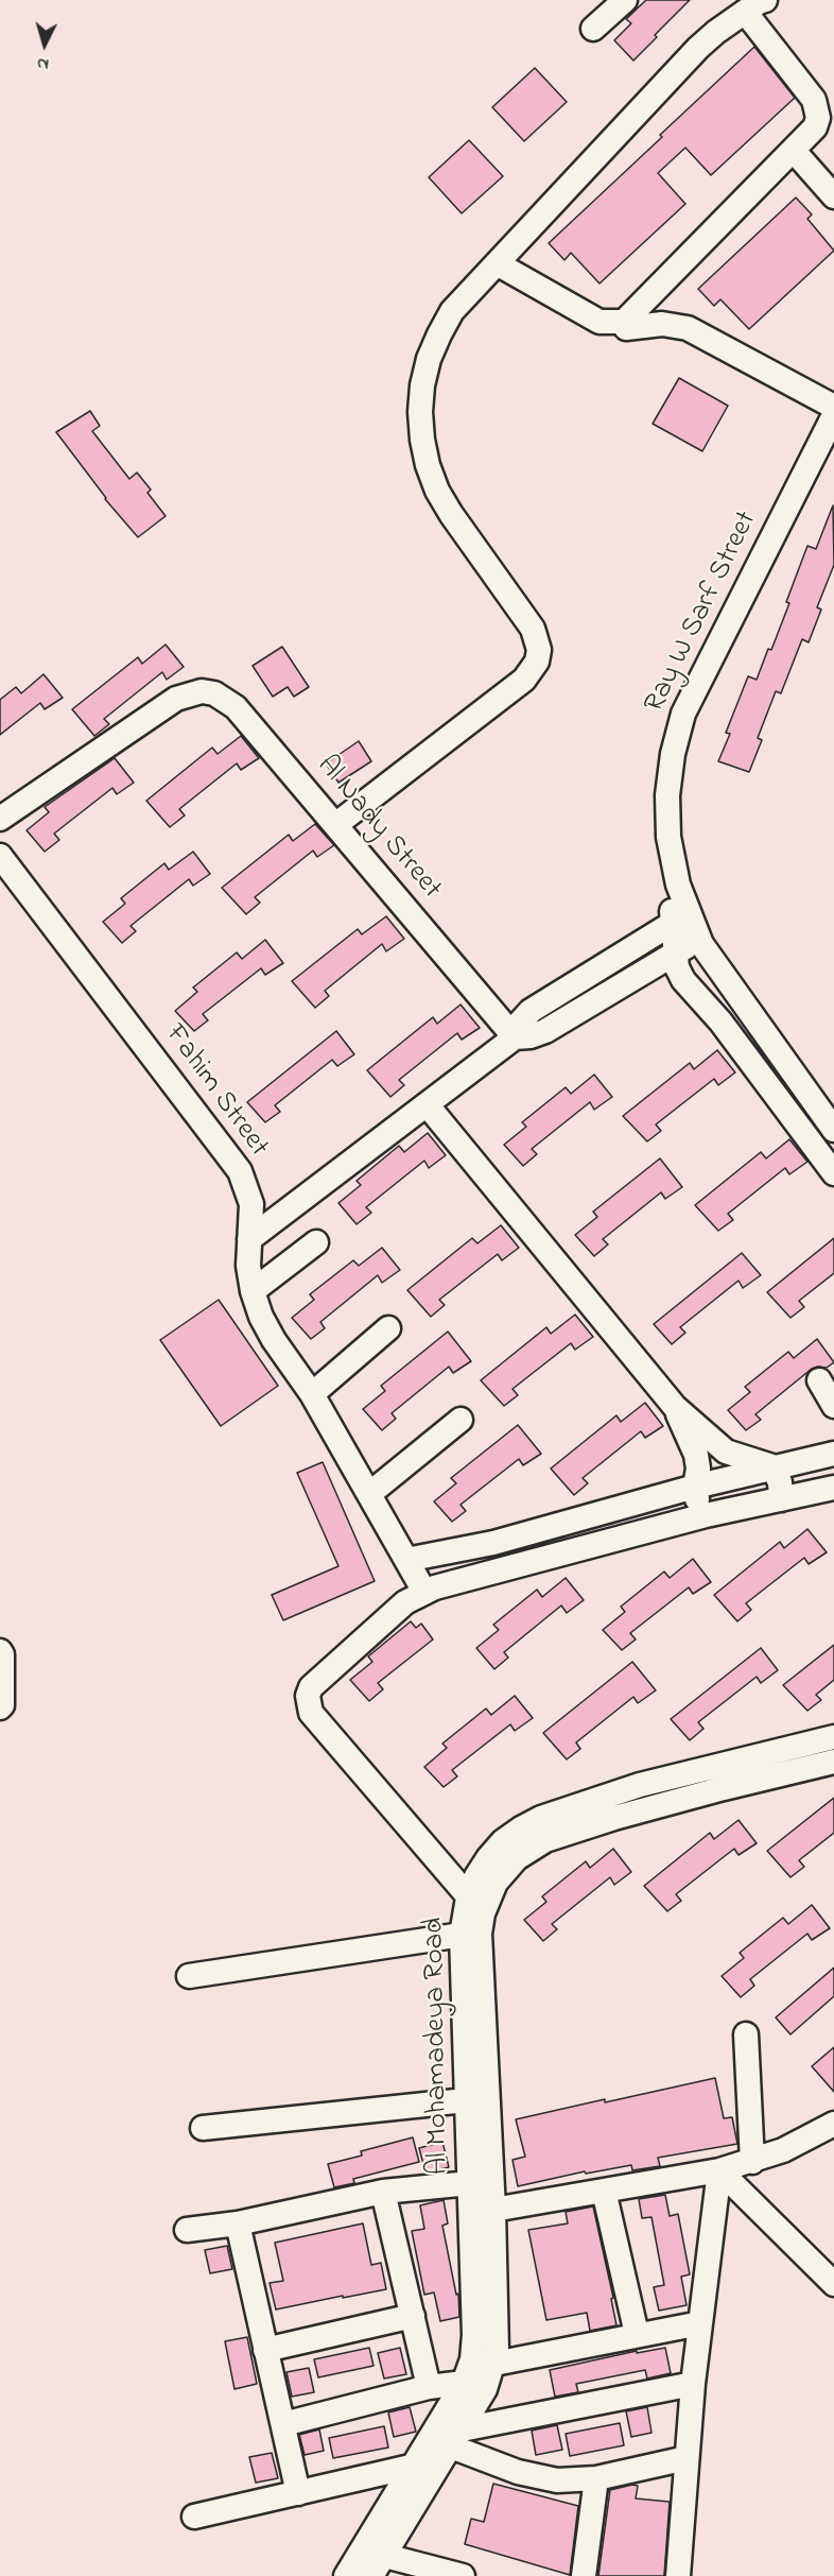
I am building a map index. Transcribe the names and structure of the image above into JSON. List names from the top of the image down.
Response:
{
  "streets": {
    "street": [
      "Ray W Sarf Street",
      "Al Nady Street",
      "Fahim Street",
      "Al Mohamadeya Road"
    ]
  },
  "north": "bottom"
}
